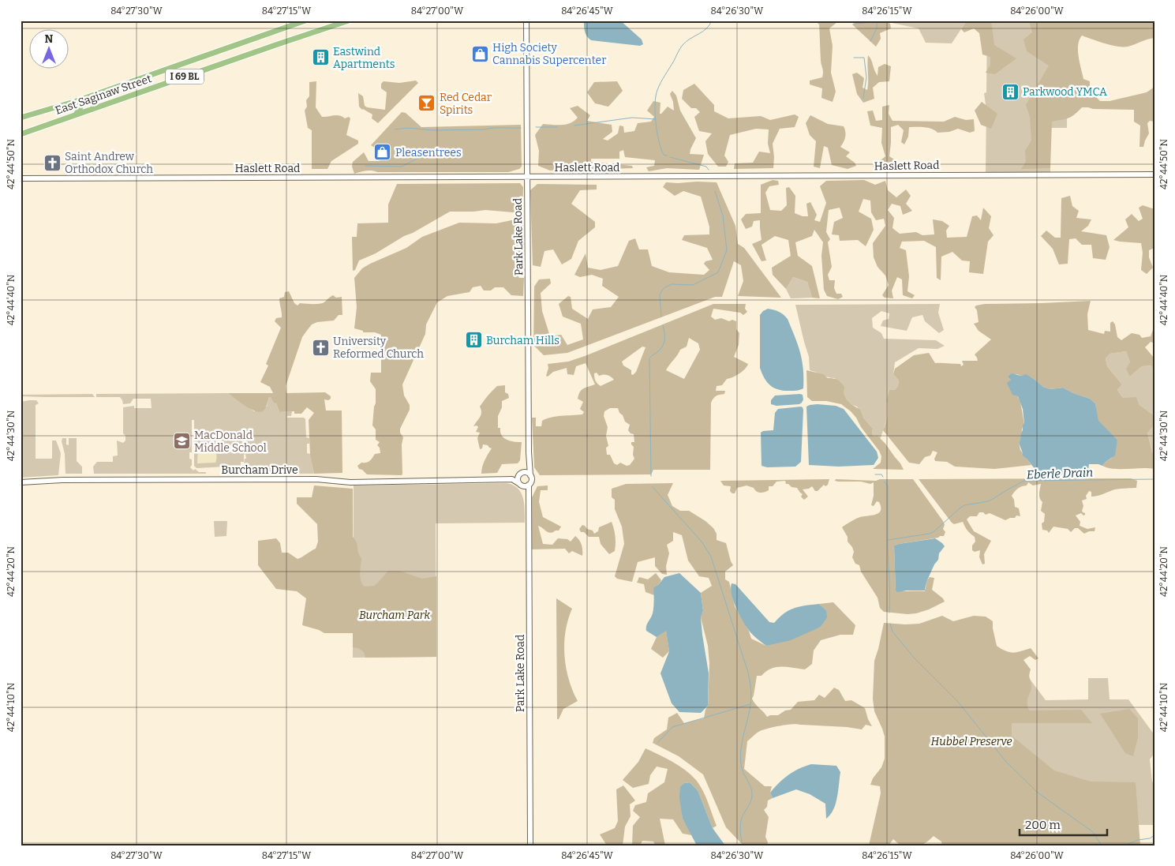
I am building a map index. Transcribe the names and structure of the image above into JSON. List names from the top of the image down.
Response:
{
  "streets": {
    "main road": ["I 69 BL", "East Saginaw Street"],
    "street": ["Haslett Road", "Park Lake Road", "Burcham Drive"]
  },
  "crossings": [
    ["Haslett Road", "Park Lake Road"],
    ["Park Lake Road", "Burcham Drive"]
  ],
  "water": ["Eberle Drain"],
  "parks": ["Burcham Park", "Hubbel Preserve"],
  "places": {
    "shop": ["High Society Cannabis Supercenter", "Pleasentrees"],
    "building": ["Eastwind Apartments", "Parkwood YMCA", "Burcham Hills"],
    "bar": ["Red Cedar Spirits"],
    "church": ["Saint Andrew Orthodox Church", "University Reformed Church"],
    "school or university": ["MacDonald Middle School"]
  },
  "scale_bar": "200 m",
  "north": "top",
  "coordinates": [
    "84°27'30\"W",
    "84°27'15\"W",
    "84°27'00\"W",
    "84°26'45\"W",
    "84°26'30\"W",
    "84°26'15\"W",
    "84°26'00\"W",
    "42°44'50\"N",
    "42°44'40\"N",
    "42°44'30\"N",
    "42°44'20\"N",
    "42°44'10\"N"
  ]
}
